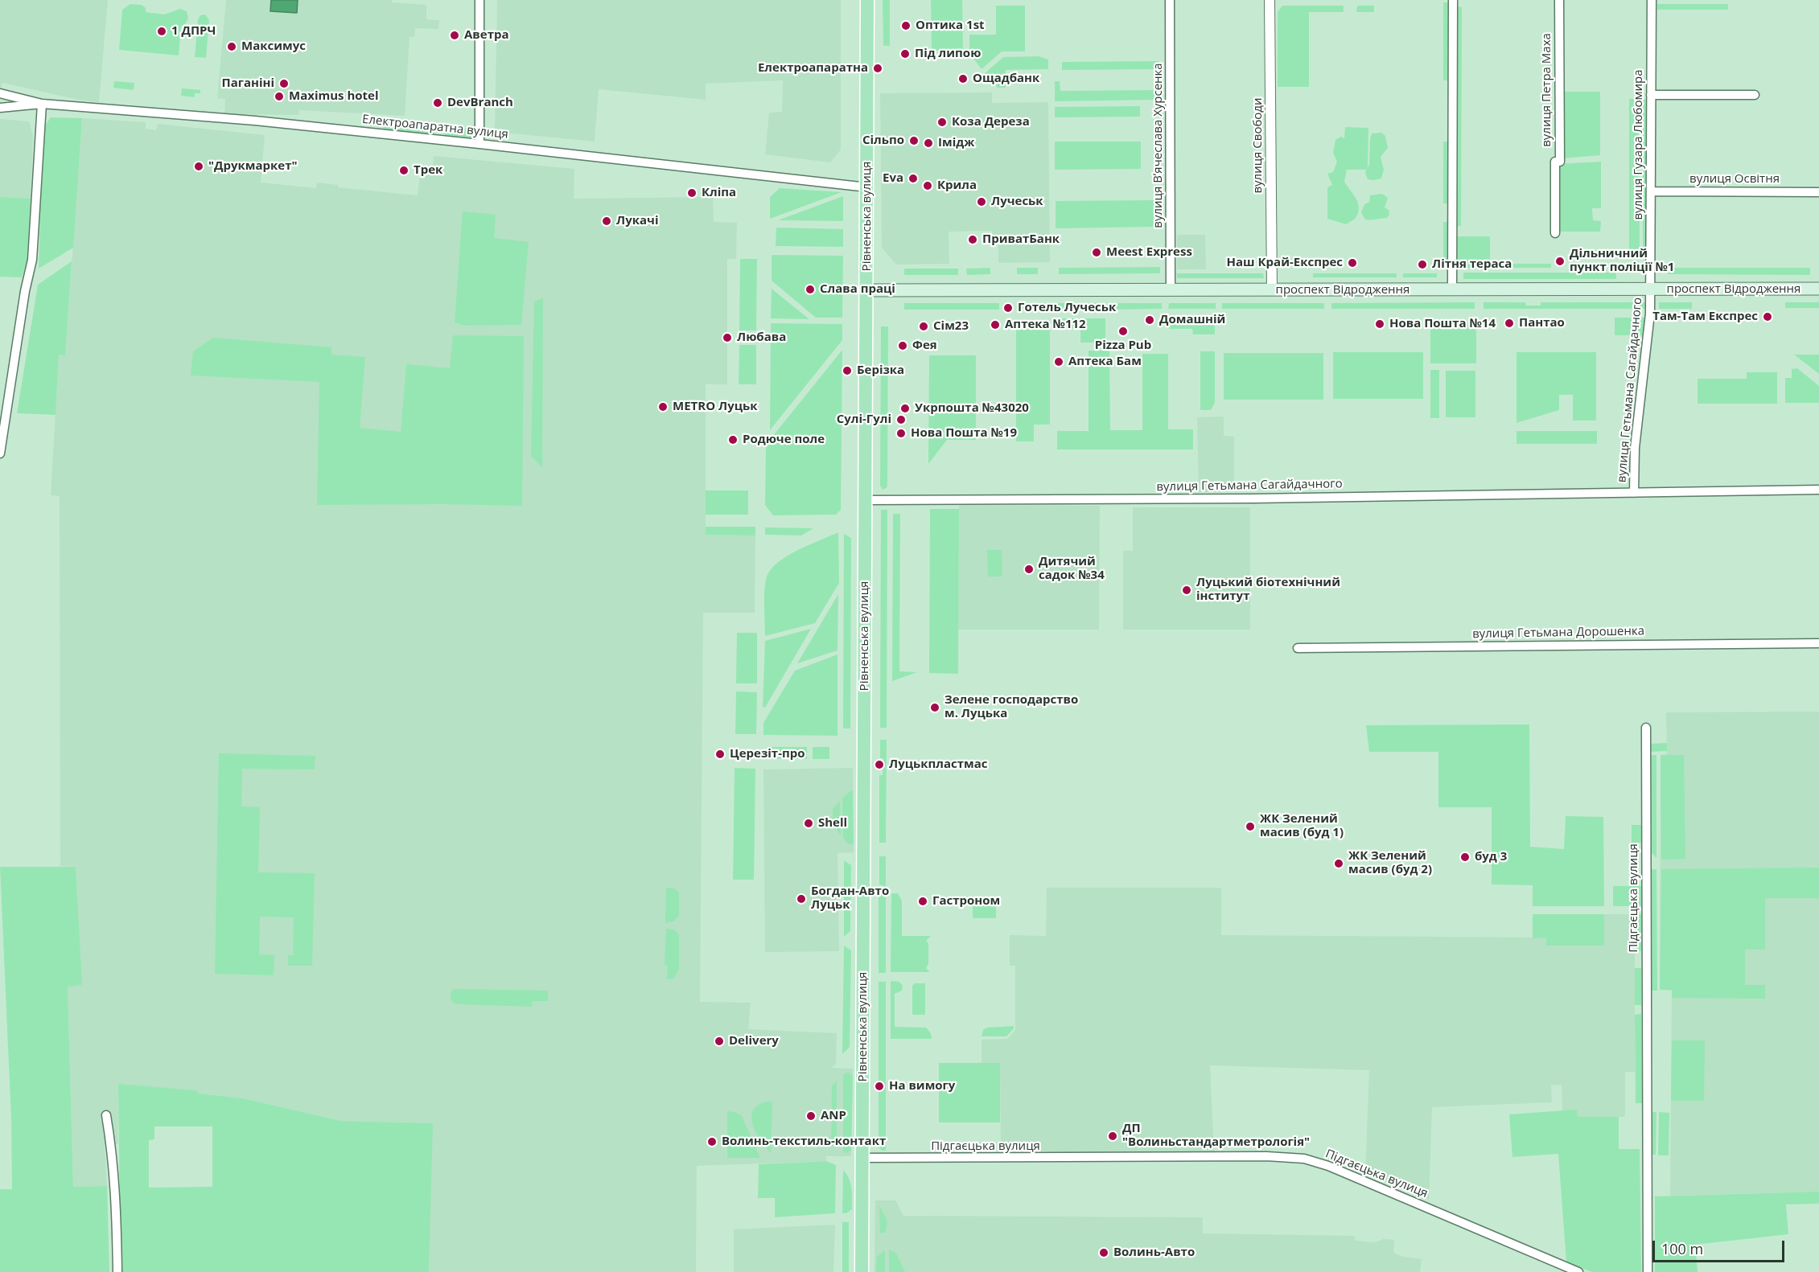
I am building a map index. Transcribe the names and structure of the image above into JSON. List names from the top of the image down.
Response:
{
  "streets": {
    "main road": ["Рівненська вулиця", "проспект Відродження"],
    "street": [
      "вулиця Петра Маха",
      "Електроапаратна вулиця",
      "вулиця Гузара Любомира",
      "вулиця Вʼячеслава Хурсенка",
      "вулиця Свободи",
      "вулиця Освітня",
      "вулиця Гетьмана Сагайдачного",
      "вулиця Гетьмана Дорошенка",
      "Підгаєцька вулиця"
    ]
  },
  "crossings": [
    ["Електроапаратна вулиця", "Рівненська вулиця"],
    ["вулиця Гузара Любомира", "вулиця Освітня"],
    ["вулиця Гузара Любомира", "проспект Відродження"],
    ["вулиця Гузара Любомира", "вулиця Гетьмана Сагайдачного"],
    ["вулиця Вʼячеслава Хурсенка", "проспект Відродження"],
    ["вулиця Свободи", "проспект Відродження"],
    ["Рівненська вулиця", "проспект Відродження"],
    ["Рівненська вулиця", "вулиця Гетьмана Сагайдачного"],
    ["Рівненська вулиця", "Підгаєцька вулиця"],
    ["проспект Відродження", "вулиця Гетьмана Сагайдачного"]
  ],
  "places": [
    "Оптика 1st",
    "1 ДПРЧ",
    "Аветра",
    "Максимус",
    "Під липою",
    "Електроапаратна",
    "Ощадбанк",
    "Паганіні",
    "Maximus hotel",
    "DevBranch",
    "Коза Дереза",
    "Сільпо",
    "Імідж",
    "\"Друкмаркет\"",
    "Трек",
    "Eva",
    "Крила",
    "Кліпа",
    "Лучеськ",
    "Лукачі",
    "ПриватБанк",
    "Meest Express",
    "Дільничний пункт поліції №1",
    "Наш Край-Експрес",
    "Літня тераса",
    "Слава праці",
    "Готель Лучеськ",
    "Там-Там Експрес",
    "Домашній",
    "Пантао",
    "Нова Пошта №14",
    "Аптека №112",
    "Сім23",
    "Pizza Pub",
    "Любава",
    "Фея",
    "Аптека Бам",
    "Берізка",
    "METRO Луцьк",
    "Укрпошта №43020",
    "Сулі-Гулі",
    "Нова Пошта №19",
    "Родюче поле",
    "Дитячий садок №34",
    "Луцький біотехнічний інститут",
    "Зелене господарство м. Луцька",
    "Церезіт-про",
    "Луцькпластмас",
    "Shell",
    "ЖК Зелений масив (буд 1)",
    "буд 3",
    "ЖК Зелений масив (буд 2)",
    "Богдан-Авто Луцьк",
    "Гастроном",
    "Delivery",
    "На вимогу",
    "ANP",
    "ДП \"Волиньстандартметрологія\"",
    "Волинь-текстиль-контакт",
    "Волинь-Авто"
  ],
  "scale_bar": "100 m"
}
